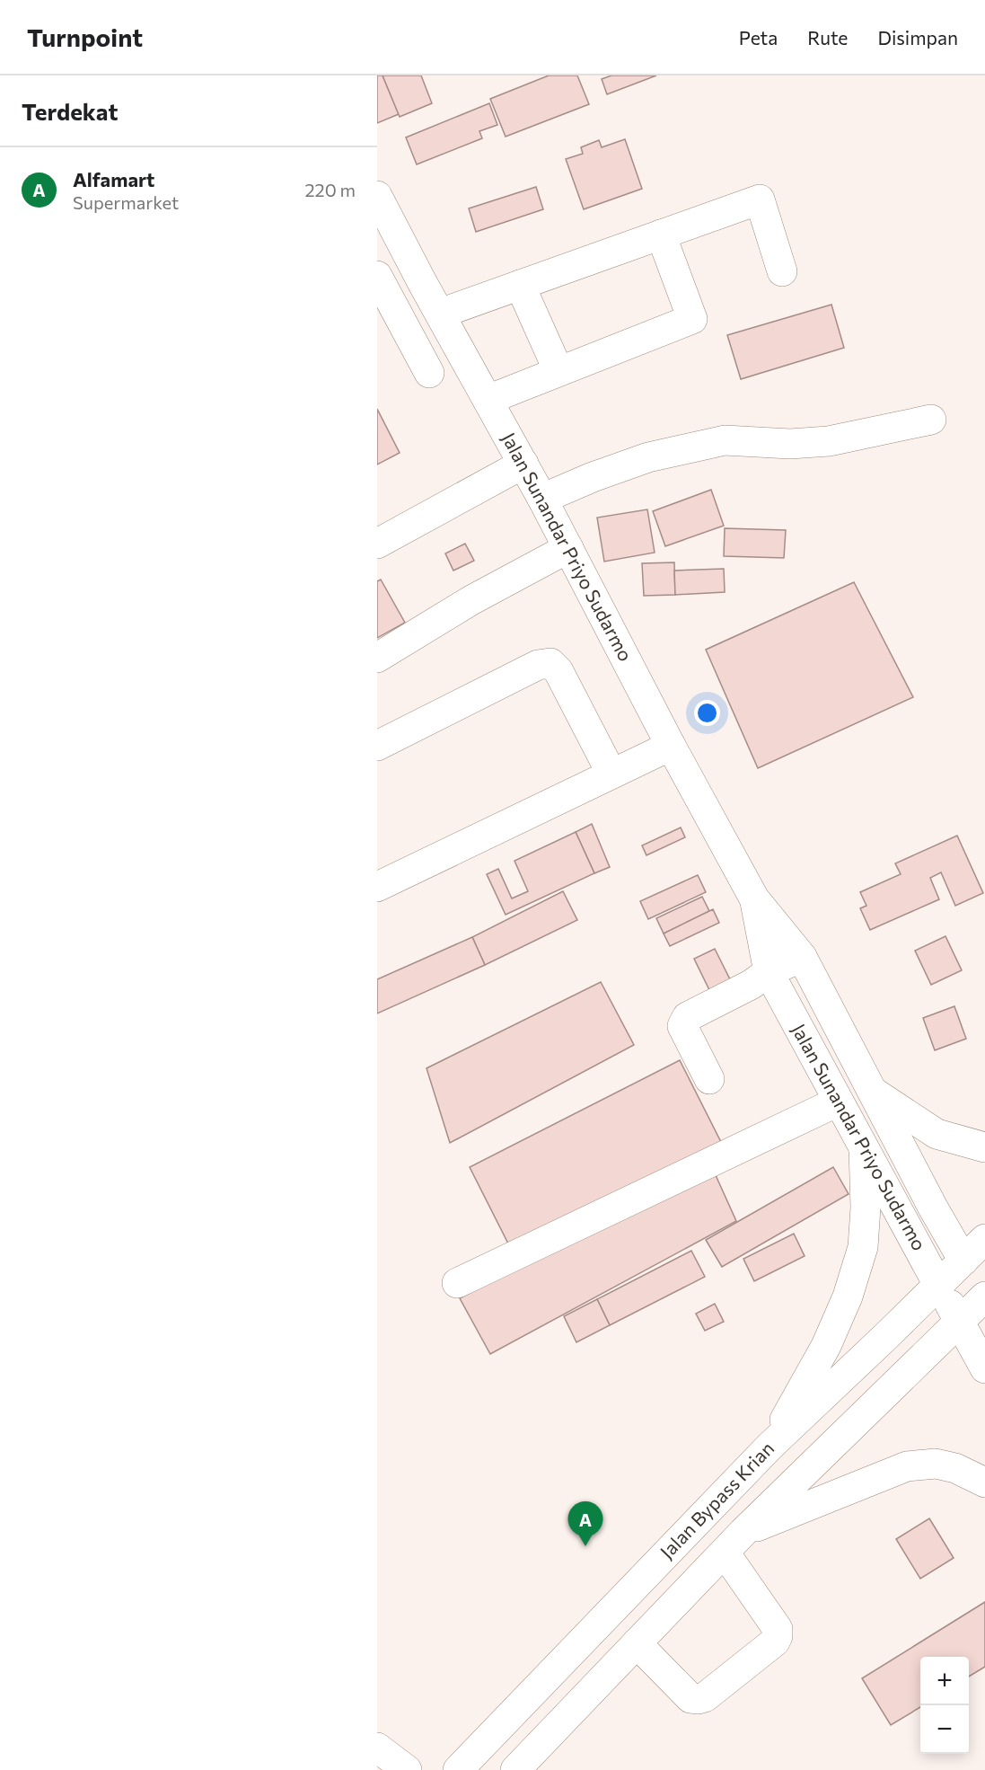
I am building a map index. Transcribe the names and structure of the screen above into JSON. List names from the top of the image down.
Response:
{
  "streets": {
    "main road": ["Jalan Sunandar Priyo Sudarmo", "Jalan Bypass Krian"]
  },
  "crossings": [
    ["Jalan Sunandar Priyo Sudarmo", "Jalan Bypass Krian"]
  ],
  "page": {
    "header": "Turnpoint",
    "nav": ["Peta", "Rute", "Disimpan"],
    "heading": "Terdekat",
    "list": [
      {
        "mark": "A",
        "name": "Alfamart",
        "note": "Supermarket",
        "value": "220 m"
      }
    ],
    "pins": "A",
    "map_buttons": ["+", "−"]
  }
}
